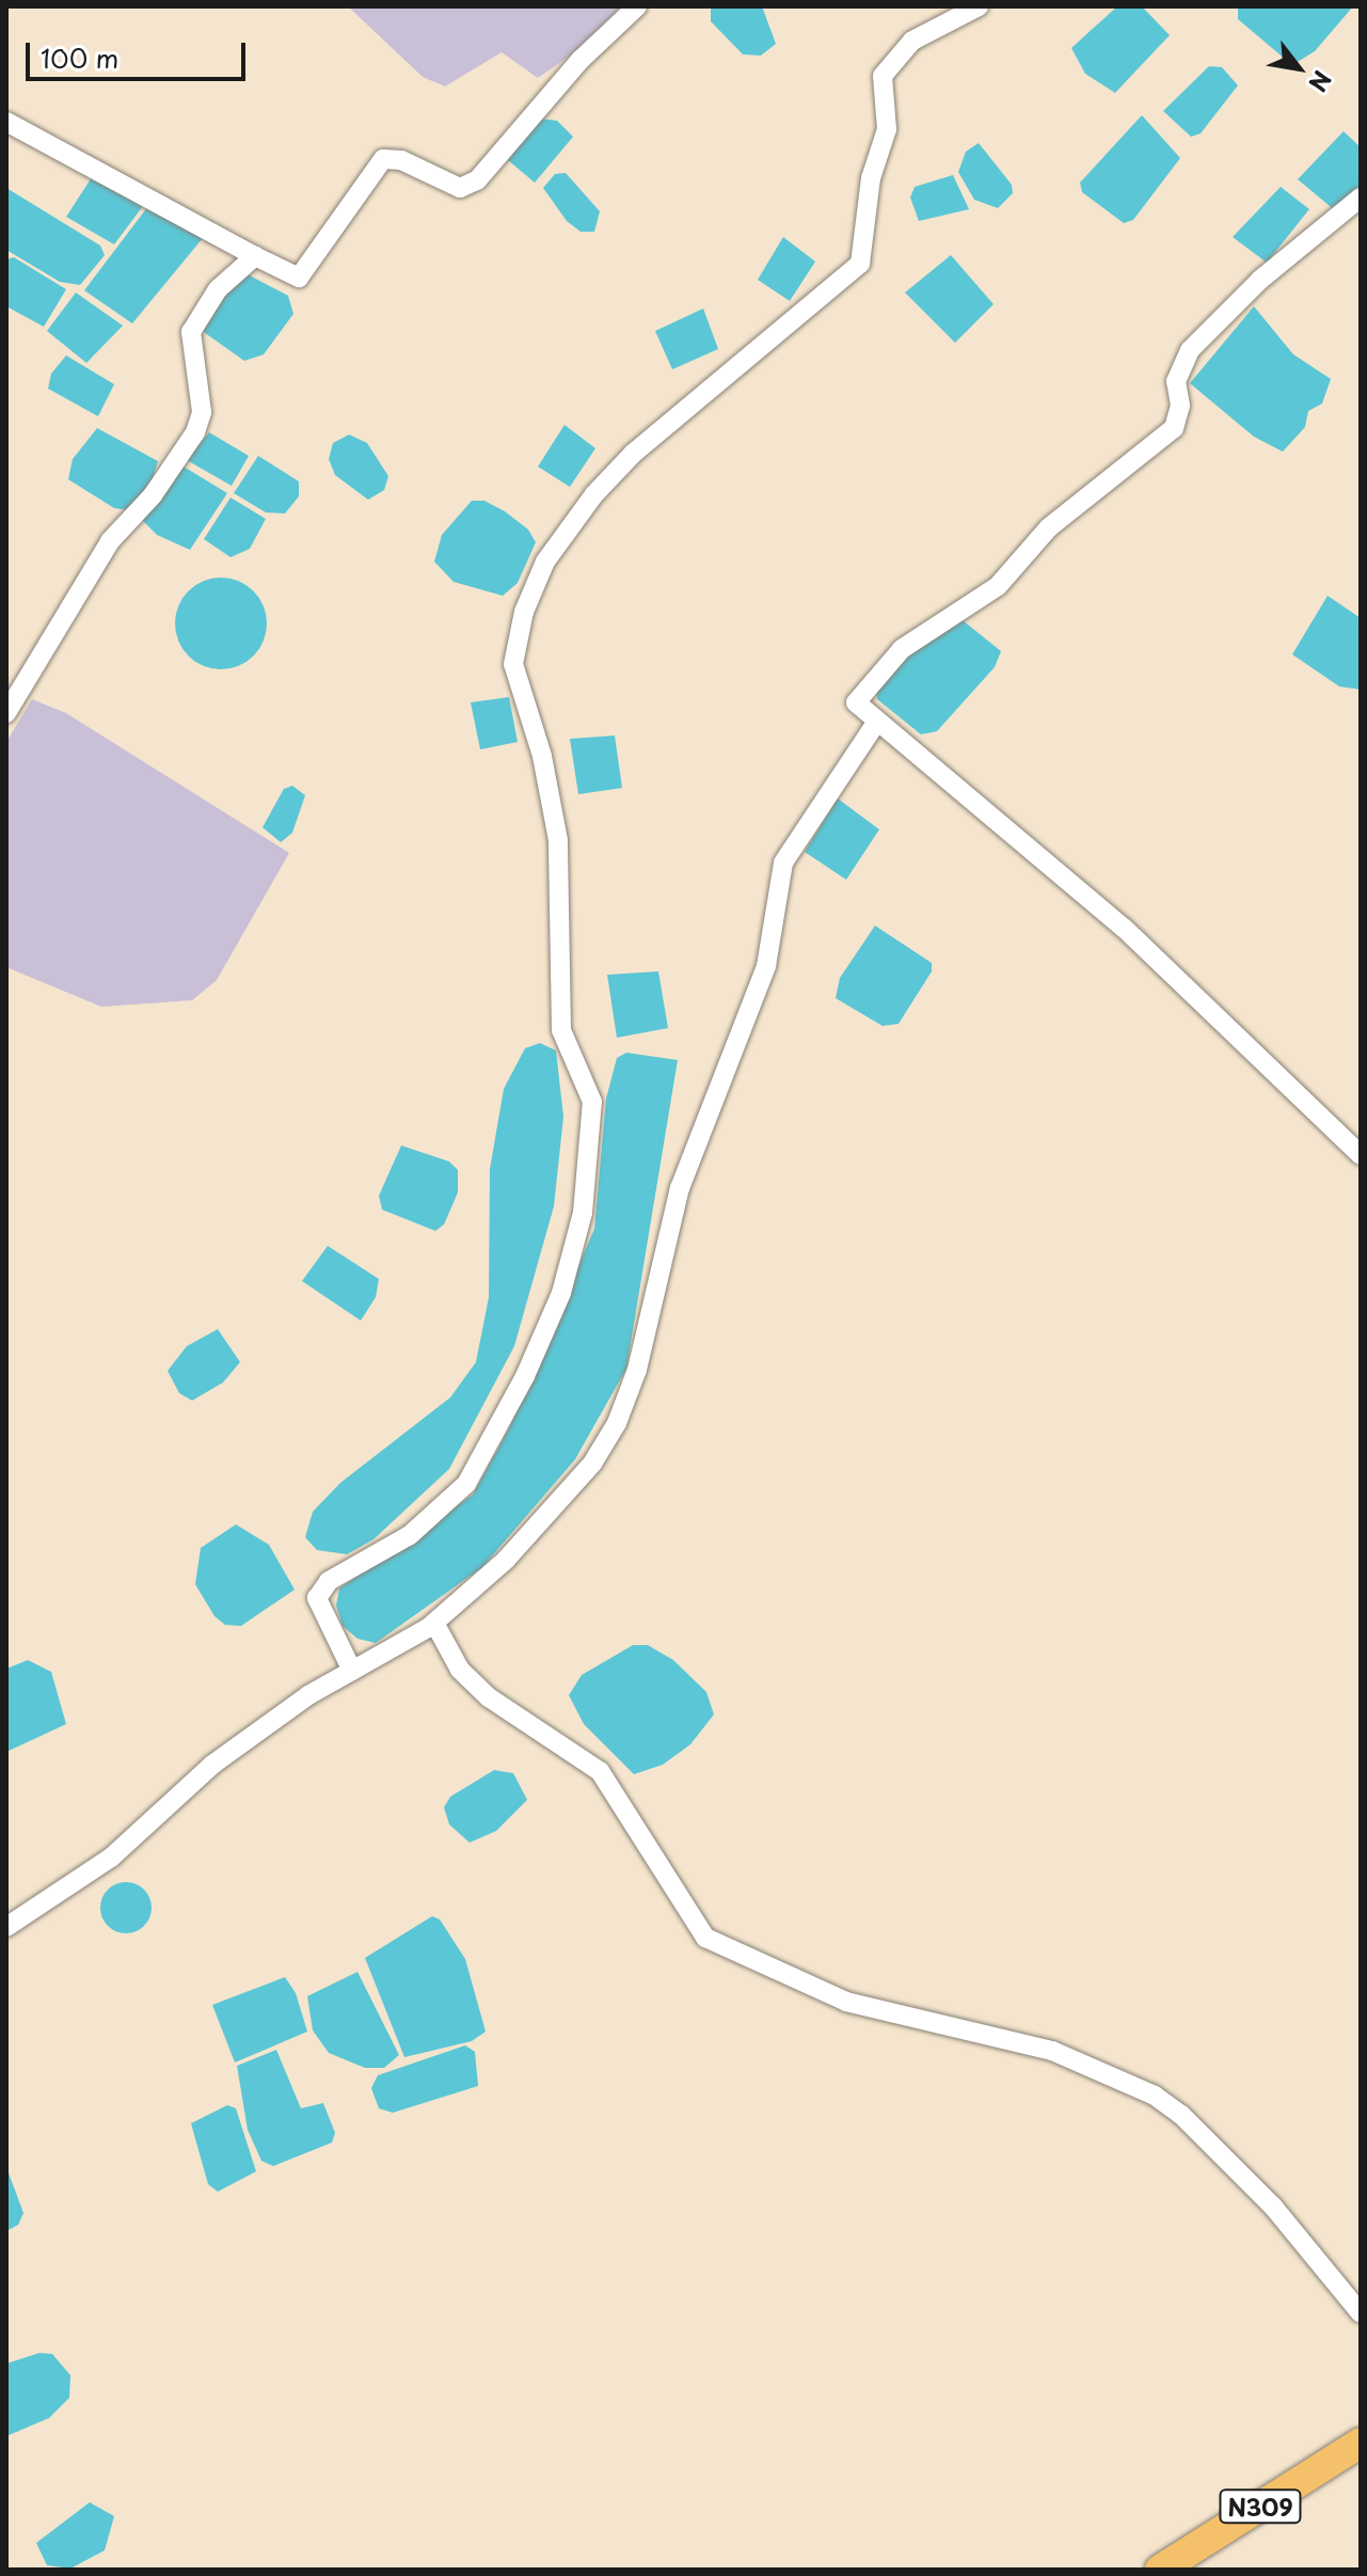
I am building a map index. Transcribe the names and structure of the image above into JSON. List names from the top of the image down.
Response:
{
  "streets": {
    "highway": ["N309"]
  },
  "scale_bar": "100 m",
  "north": "bottom right"
}
